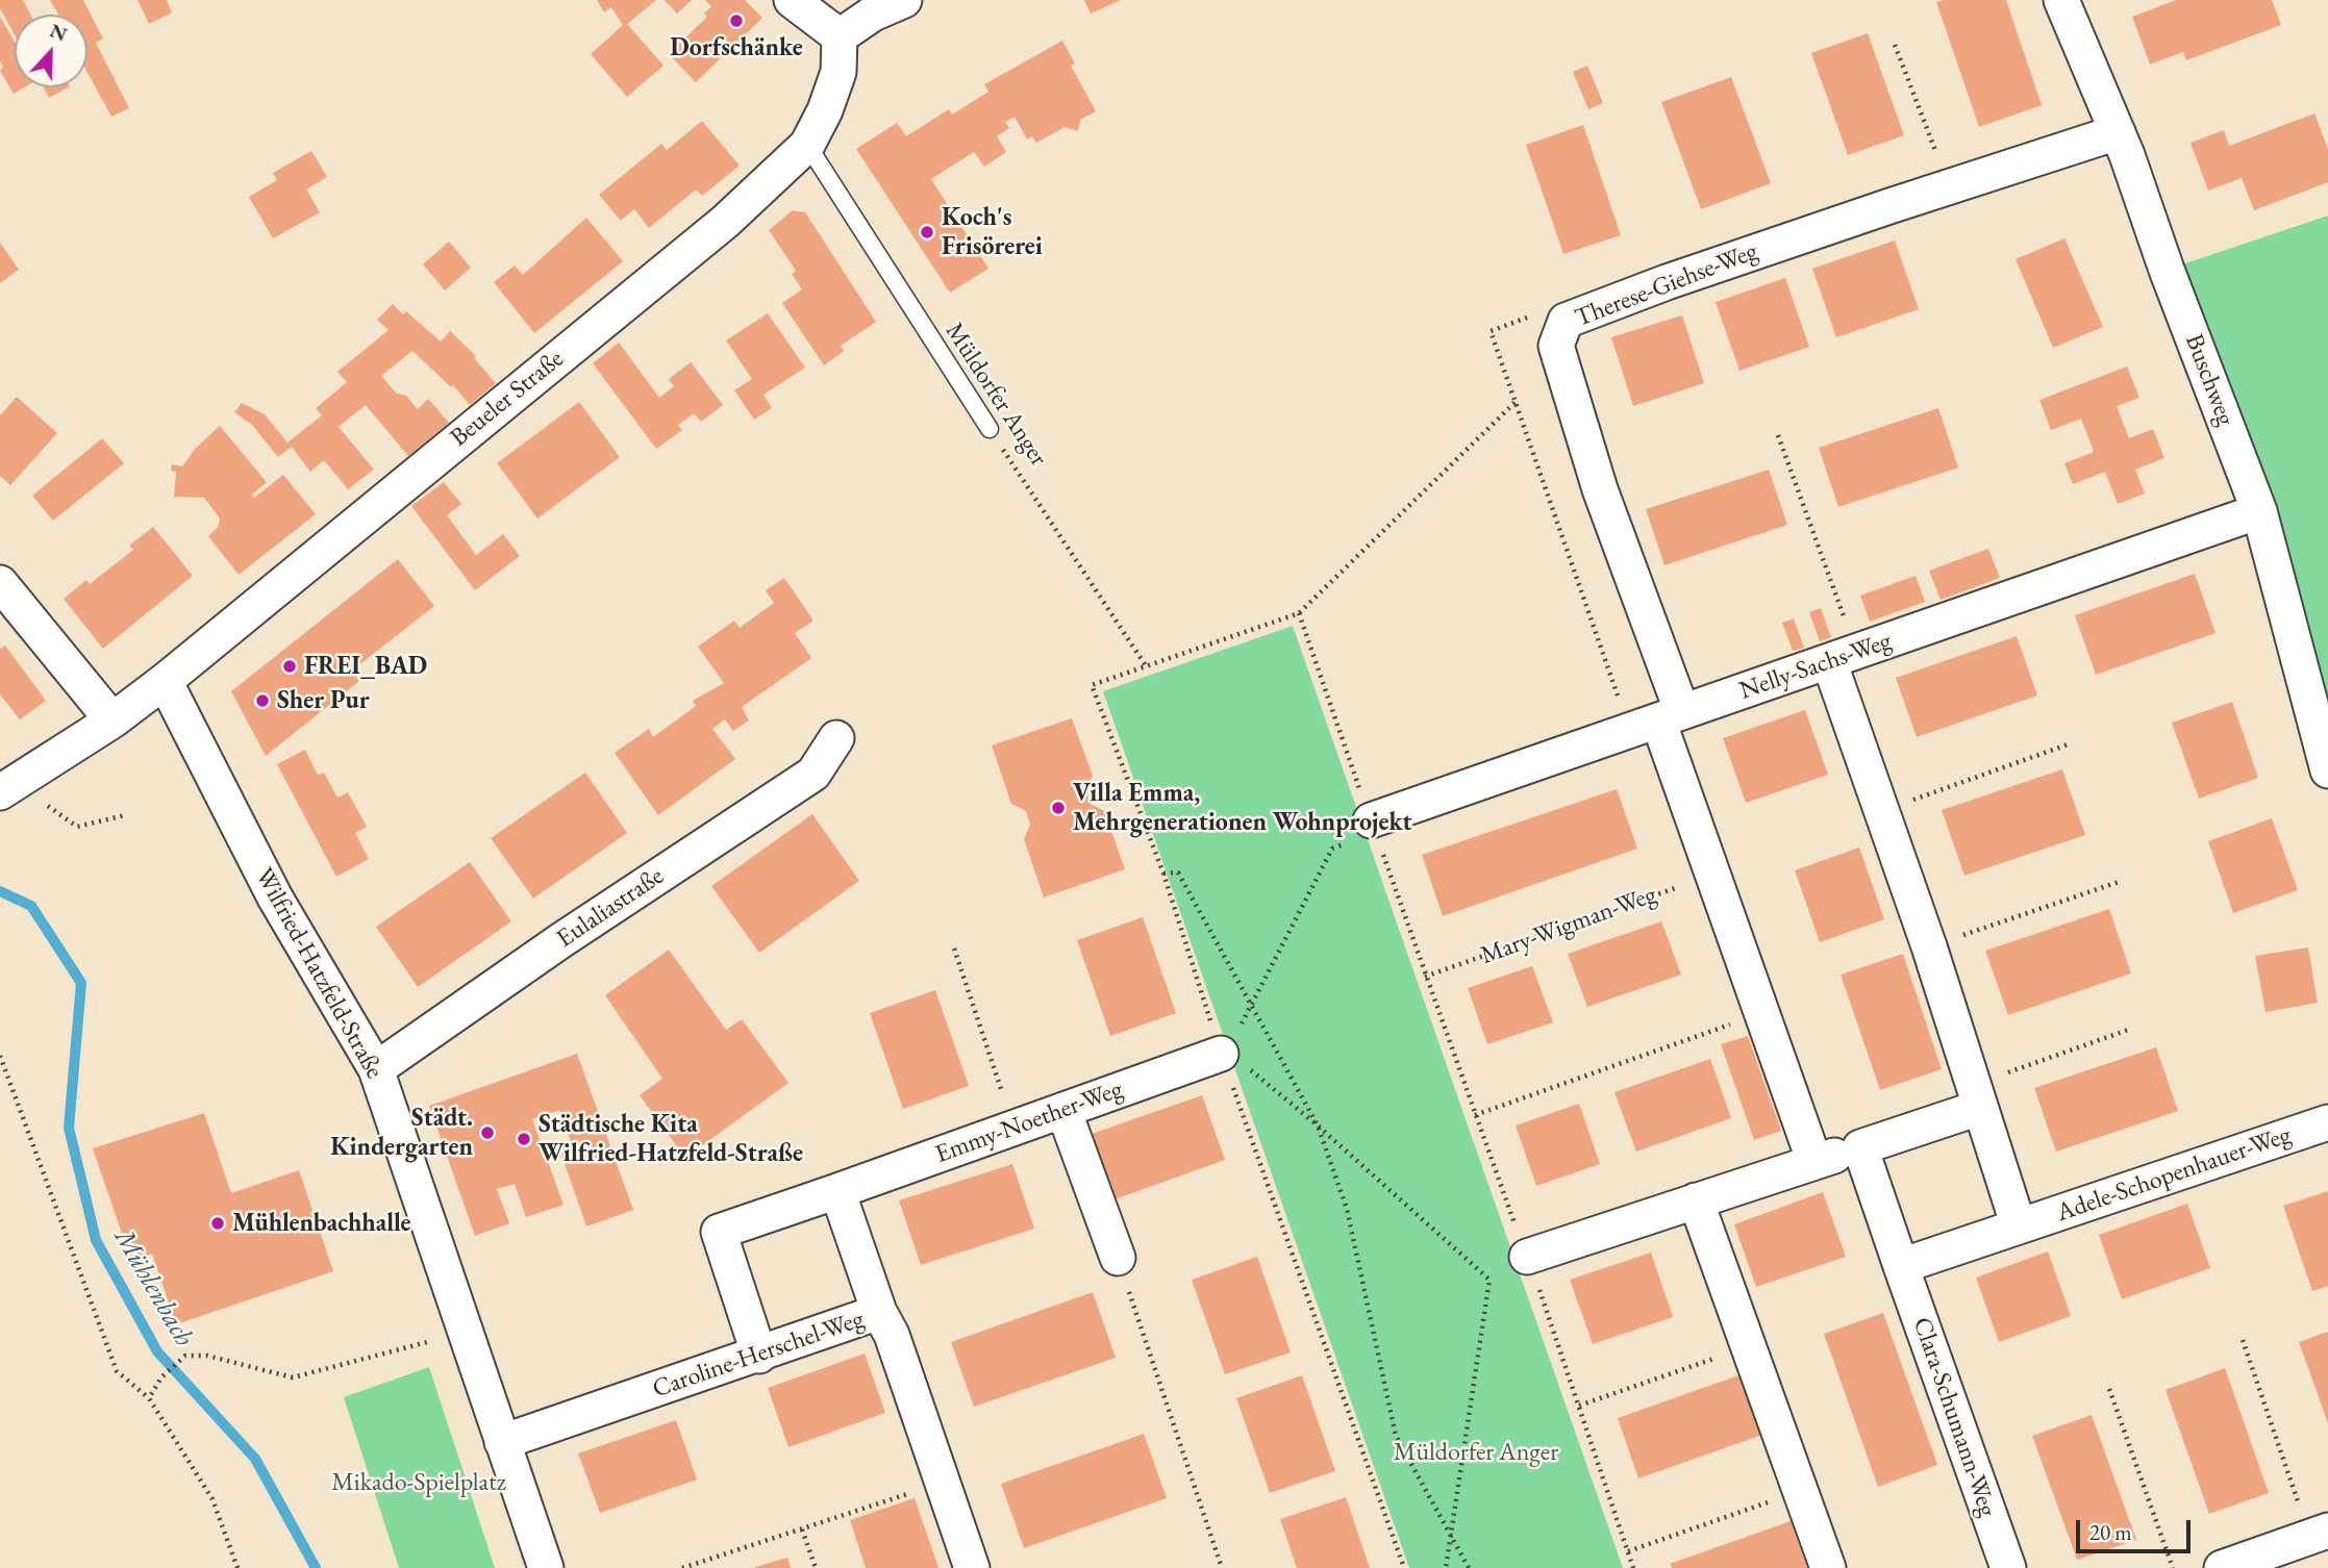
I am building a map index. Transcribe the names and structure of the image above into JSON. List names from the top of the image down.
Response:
{
  "streets": {
    "street": [
      "Therese-Giehse-Weg",
      "Buschweg",
      "Beueler Straße",
      "Nelly-Sachs-Weg",
      "Eulaliastraße",
      "Wilfried-Hatzfeld-Straße",
      "Emmy-Noether-Weg",
      "Adele-Schopenhauer-Weg",
      "Caroline-Herschel-Weg",
      "Clara-Schumann-Weg"
    ],
    "lane": ["Müldorfer Anger"],
    "path": ["Mary-Wigman-Weg"]
  },
  "crossings": [
    ["Therese-Giehse-Weg", "Buschweg"],
    ["Therese-Giehse-Weg", "Nelly-Sachs-Weg"],
    ["Buschweg", "Nelly-Sachs-Weg"],
    ["Müldorfer Anger", "Beueler Straße"],
    ["Beueler Straße", "Wilfried-Hatzfeld-Straße"],
    ["Eulaliastraße", "Wilfried-Hatzfeld-Straße"],
    ["Wilfried-Hatzfeld-Straße", "Caroline-Herschel-Weg"],
    ["Emmy-Noether-Weg", "Caroline-Herschel-Weg"],
    ["Adele-Schopenhauer-Weg", "Clara-Schumann-Weg"]
  ],
  "water": ["Mühlenbach"],
  "parks": ["Müldorfer Anger", "Mikado-Spielplatz"],
  "places": [
    "Dorfschänke",
    "Koch's Frisörerei",
    "FREI_BAD",
    "Sher Pur",
    "Villa Emma, Mehrgenerationen Wohnprojekt",
    "Städt. Kindergarten",
    "Städtische Kita Wilfried-Hatzfeld-Straße",
    "Mühlenbachhalle"
  ],
  "scale_bar": "20 m",
  "north": "top"
}
